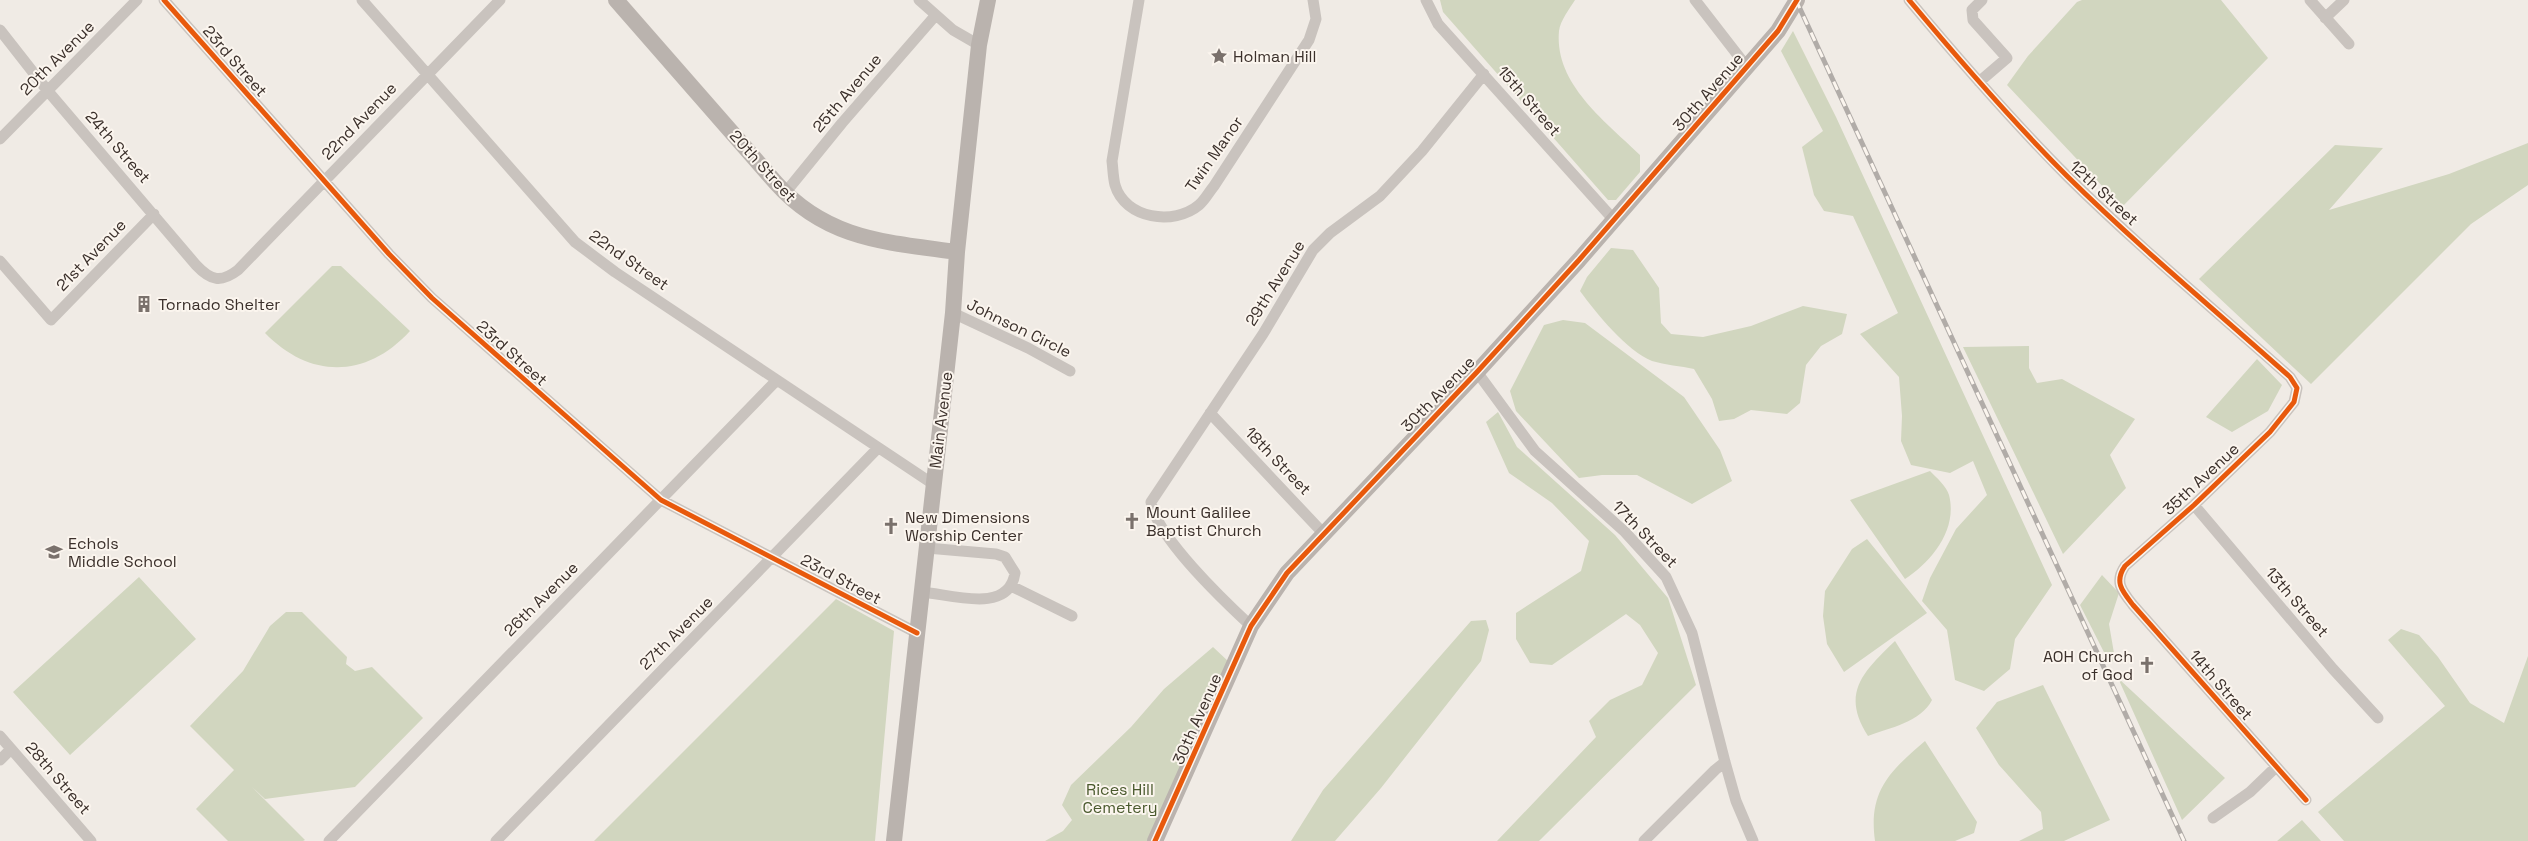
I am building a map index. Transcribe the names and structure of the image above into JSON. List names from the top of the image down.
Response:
{
  "streets": {
    "street": [
      "20th Avenue",
      "23rd Street",
      "30th Avenue",
      "25th Avenue",
      "15th Street",
      "22nd Avenue",
      "24th Street",
      "Twin Manor",
      "20th Street",
      "12th Street",
      "21st Avenue",
      "22nd Street",
      "29th Avenue",
      "Johnson Circle",
      "Main Avenue",
      "18th Street",
      "35th Avenue",
      "17th Street",
      "26th Avenue",
      "13th Street",
      "27th Avenue",
      "14th Street",
      "28th Street"
    ]
  },
  "crossings": [
    ["20th Avenue", "24th Street"],
    ["23rd Street", "22nd Avenue"],
    ["23rd Street", "Main Avenue"],
    ["23rd Street", "26th Avenue"],
    ["23rd Street", "27th Avenue"],
    ["30th Avenue", "15th Street"],
    ["30th Avenue", "29th Avenue"],
    ["30th Avenue", "18th Street"],
    ["30th Avenue", "17th Street"],
    ["25th Avenue", "20th Street"],
    ["15th Street", "29th Avenue"],
    ["22nd Avenue", "24th Street"],
    ["22nd Avenue", "22nd Street"],
    ["24th Street", "21st Avenue"],
    ["20th Street", "Main Avenue"],
    ["12th Street", "35th Avenue"],
    ["22nd Street", "Main Avenue"],
    ["22nd Street", "26th Avenue"],
    ["22nd Street", "27th Avenue"],
    ["29th Avenue", "18th Street"],
    ["Johnson Circle", "Main Avenue"],
    ["35th Avenue", "13th Street"],
    ["35th Avenue", "14th Street"]
  ],
  "parks": ["Rices Hill Cemetery"],
  "places": {
    "place": ["Holman Hill"],
    "building": ["Tornado Shelter"],
    "church": ["Mount Galilee Baptist Church", "New Dimensions Worship Center", "AOH Church of God"],
    "school or university": ["Echols Middle School"]
  }
}
